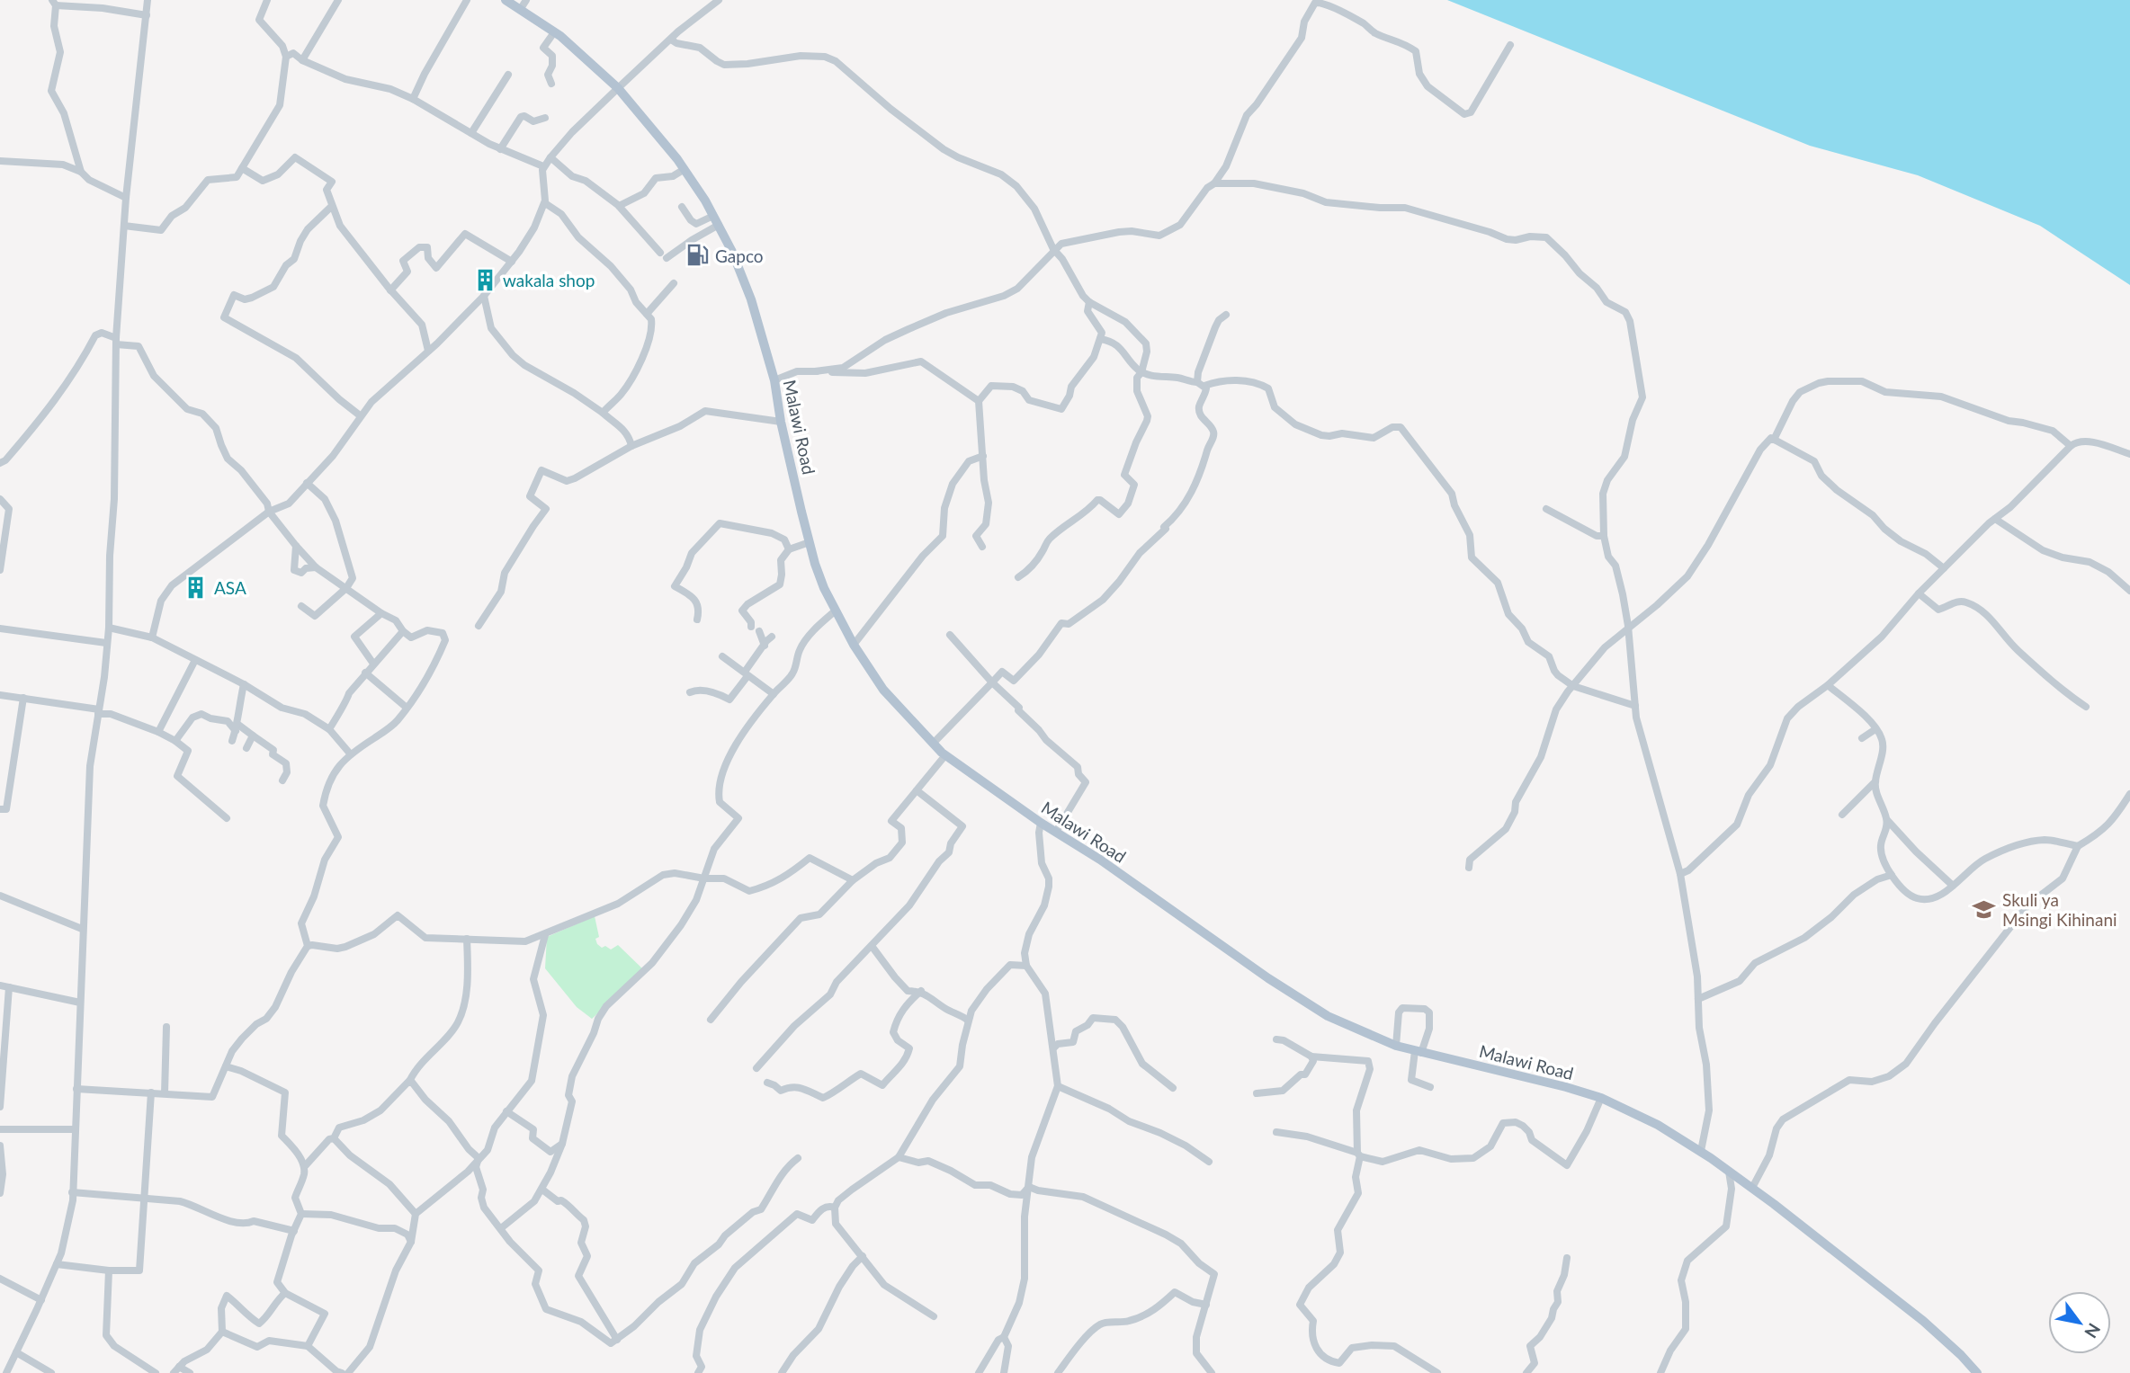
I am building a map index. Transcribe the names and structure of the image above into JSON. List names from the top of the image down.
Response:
{
  "streets": {
    "main road": ["Malawi Road"]
  },
  "places": {
    "fuel station": ["Gapco"],
    "building": ["wakala shop", "ASA"],
    "school or university": ["Skuli ya Msingi Kihinani"]
  },
  "north": "bottom right"
}
